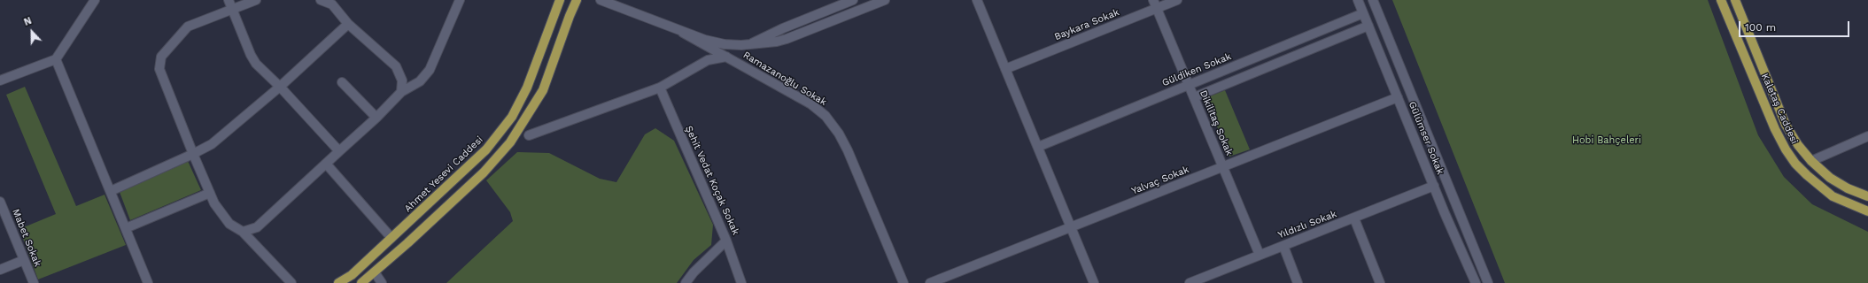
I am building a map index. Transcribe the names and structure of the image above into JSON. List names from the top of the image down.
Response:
{
  "streets": {
    "main road": ["Kaletaş Caddesi", "Ahmet Yesevi Caddesi"],
    "street": [
      "Baykara Sokak",
      "Güldiken Sokak",
      "Ramazanoğlu Sokak",
      "Dikilitaş Sokak",
      "Gülümser Sokak",
      "Şehit Vedat Koçak Sokak",
      "Yalvaç Sokak",
      "Yıldızlı Sokak",
      "Mabet Sokak"
    ]
  },
  "crossings": [
    ["Baykara Sokak", "Dikilitaş Sokak"],
    ["Güldiken Sokak", "Dikilitaş Sokak"],
    ["Güldiken Sokak", "Gülümser Sokak"],
    ["Dikilitaş Sokak", "Yalvaç Sokak"],
    ["Dikilitaş Sokak", "Yıldızlı Sokak"],
    ["Gülümser Sokak", "Yalvaç Sokak"],
    ["Gülümser Sokak", "Yıldızlı Sokak"]
  ],
  "parks": ["Hobi Bahçeleri"],
  "scale_bar": "100 m",
  "north": "top"
}
